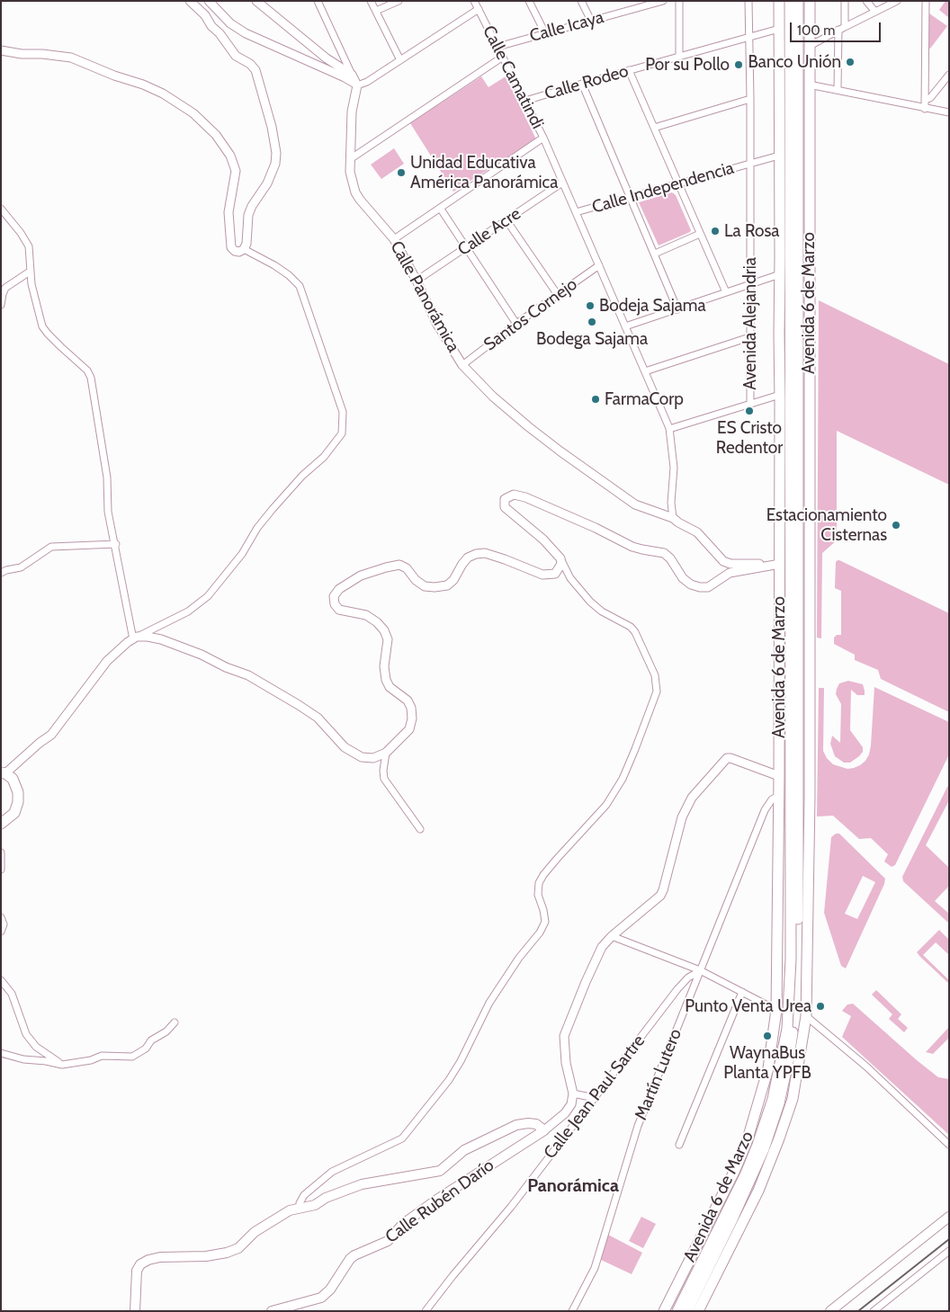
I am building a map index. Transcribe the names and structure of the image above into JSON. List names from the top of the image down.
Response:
{
  "streets": {
    "main road": ["Avenida 6 de Marzo", "Calle Rubén Darío"],
    "street": [
      "Calle Icaya",
      "Calle Camatindi",
      "Calle Rodeo",
      "Calle Independencia",
      "Calle Acre",
      "Calle Panorámica",
      "Santos Cornejo",
      "Avenida Alejandria",
      "Martín Lutero",
      "Calle Jean Paul Sartre"
    ]
  },
  "crossings": [
    ["Calle Icaya", "Calle Camatindi"],
    ["Calle Camatindi", "Calle Rodeo"],
    ["Calle Camatindi", "Calle Independencia"],
    ["Calle Camatindi", "Calle Acre"],
    ["Calle Camatindi", "Calle Panorámica"],
    ["Calle Camatindi", "Santos Cornejo"],
    ["Calle Rodeo", "Avenida 6 de Marzo"],
    ["Calle Rodeo", "Avenida Alejandria"],
    ["Calle Independencia", "Avenida 6 de Marzo"],
    ["Calle Independencia", "Avenida Alejandria"],
    ["Calle Acre", "Calle Panorámica"],
    ["Calle Panorámica", "Santos Cornejo"],
    ["Avenida 6 de Marzo", "Martín Lutero"],
    ["Martín Lutero", "Calle Jean Paul Sartre"]
  ],
  "districts": ["Panorámica"],
  "places": [
    "Banco Unión",
    "Por su Pollo",
    "Unidad Educativa América Panorámica",
    "La Rosa",
    "Bodeja Sajama",
    "Bodega Sajama",
    "FarmaCorp",
    "ES Cristo Redentor",
    "Estacionamiento Cisternas",
    "Punto Venta Urea",
    "WaynaBus Planta YPFB"
  ],
  "scale_bar": "100 m"
}
